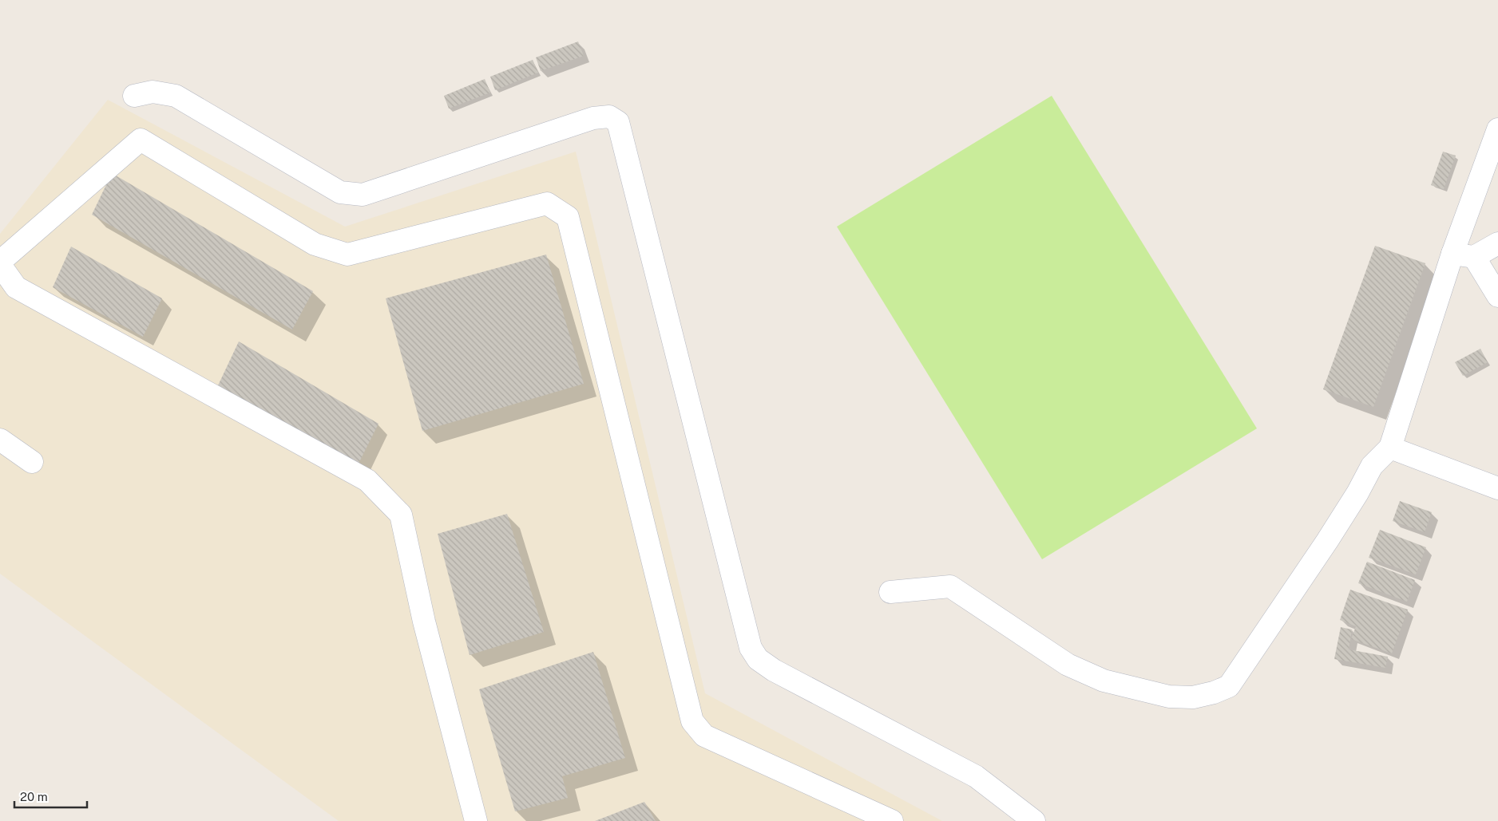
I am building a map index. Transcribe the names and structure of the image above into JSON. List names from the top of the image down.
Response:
{
  "scale_bar": "20 m"
}
